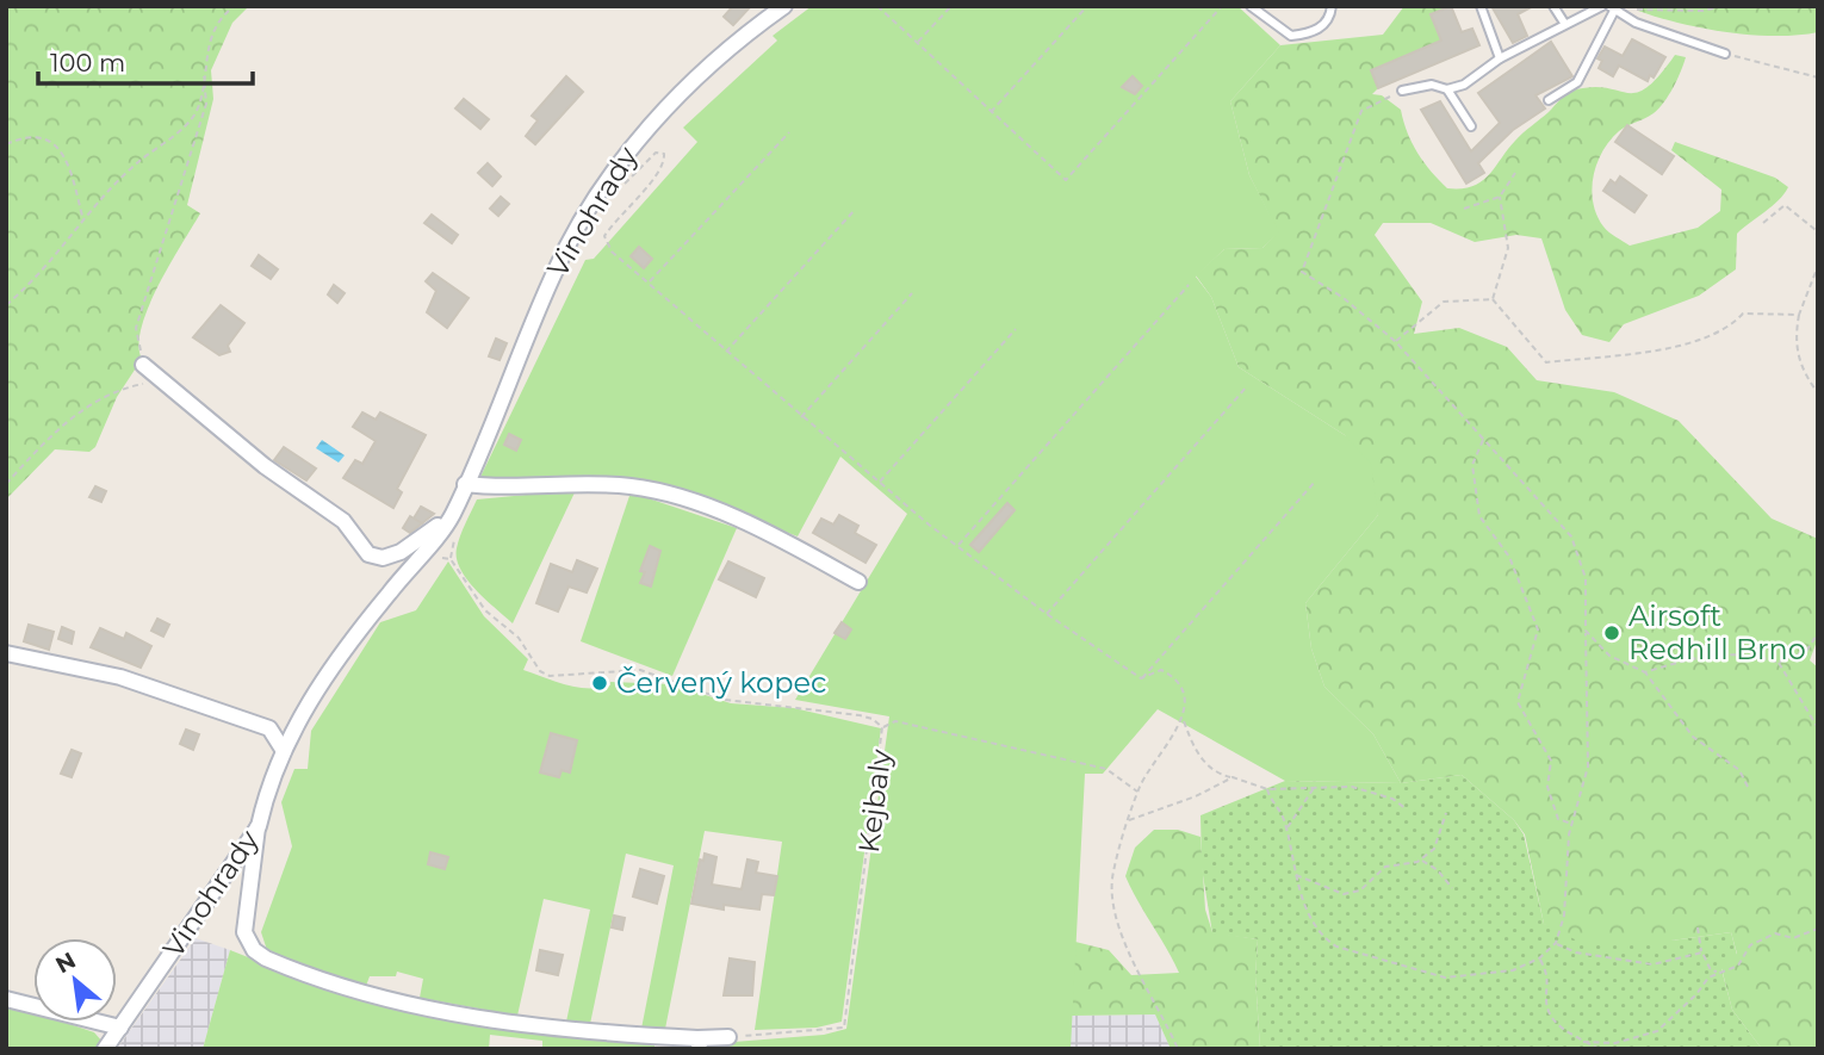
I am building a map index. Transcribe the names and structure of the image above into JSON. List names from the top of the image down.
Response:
{
  "streets": {
    "street": ["Vinohrady"],
    "path": ["Kejbaly"]
  },
  "crossings": [
    ["Vinohrady", "Kejbaly"]
  ],
  "places": ["Airsoft Redhill Brno", "Červený kopec"],
  "scale_bar": "100 m",
  "north": "top left"
}
